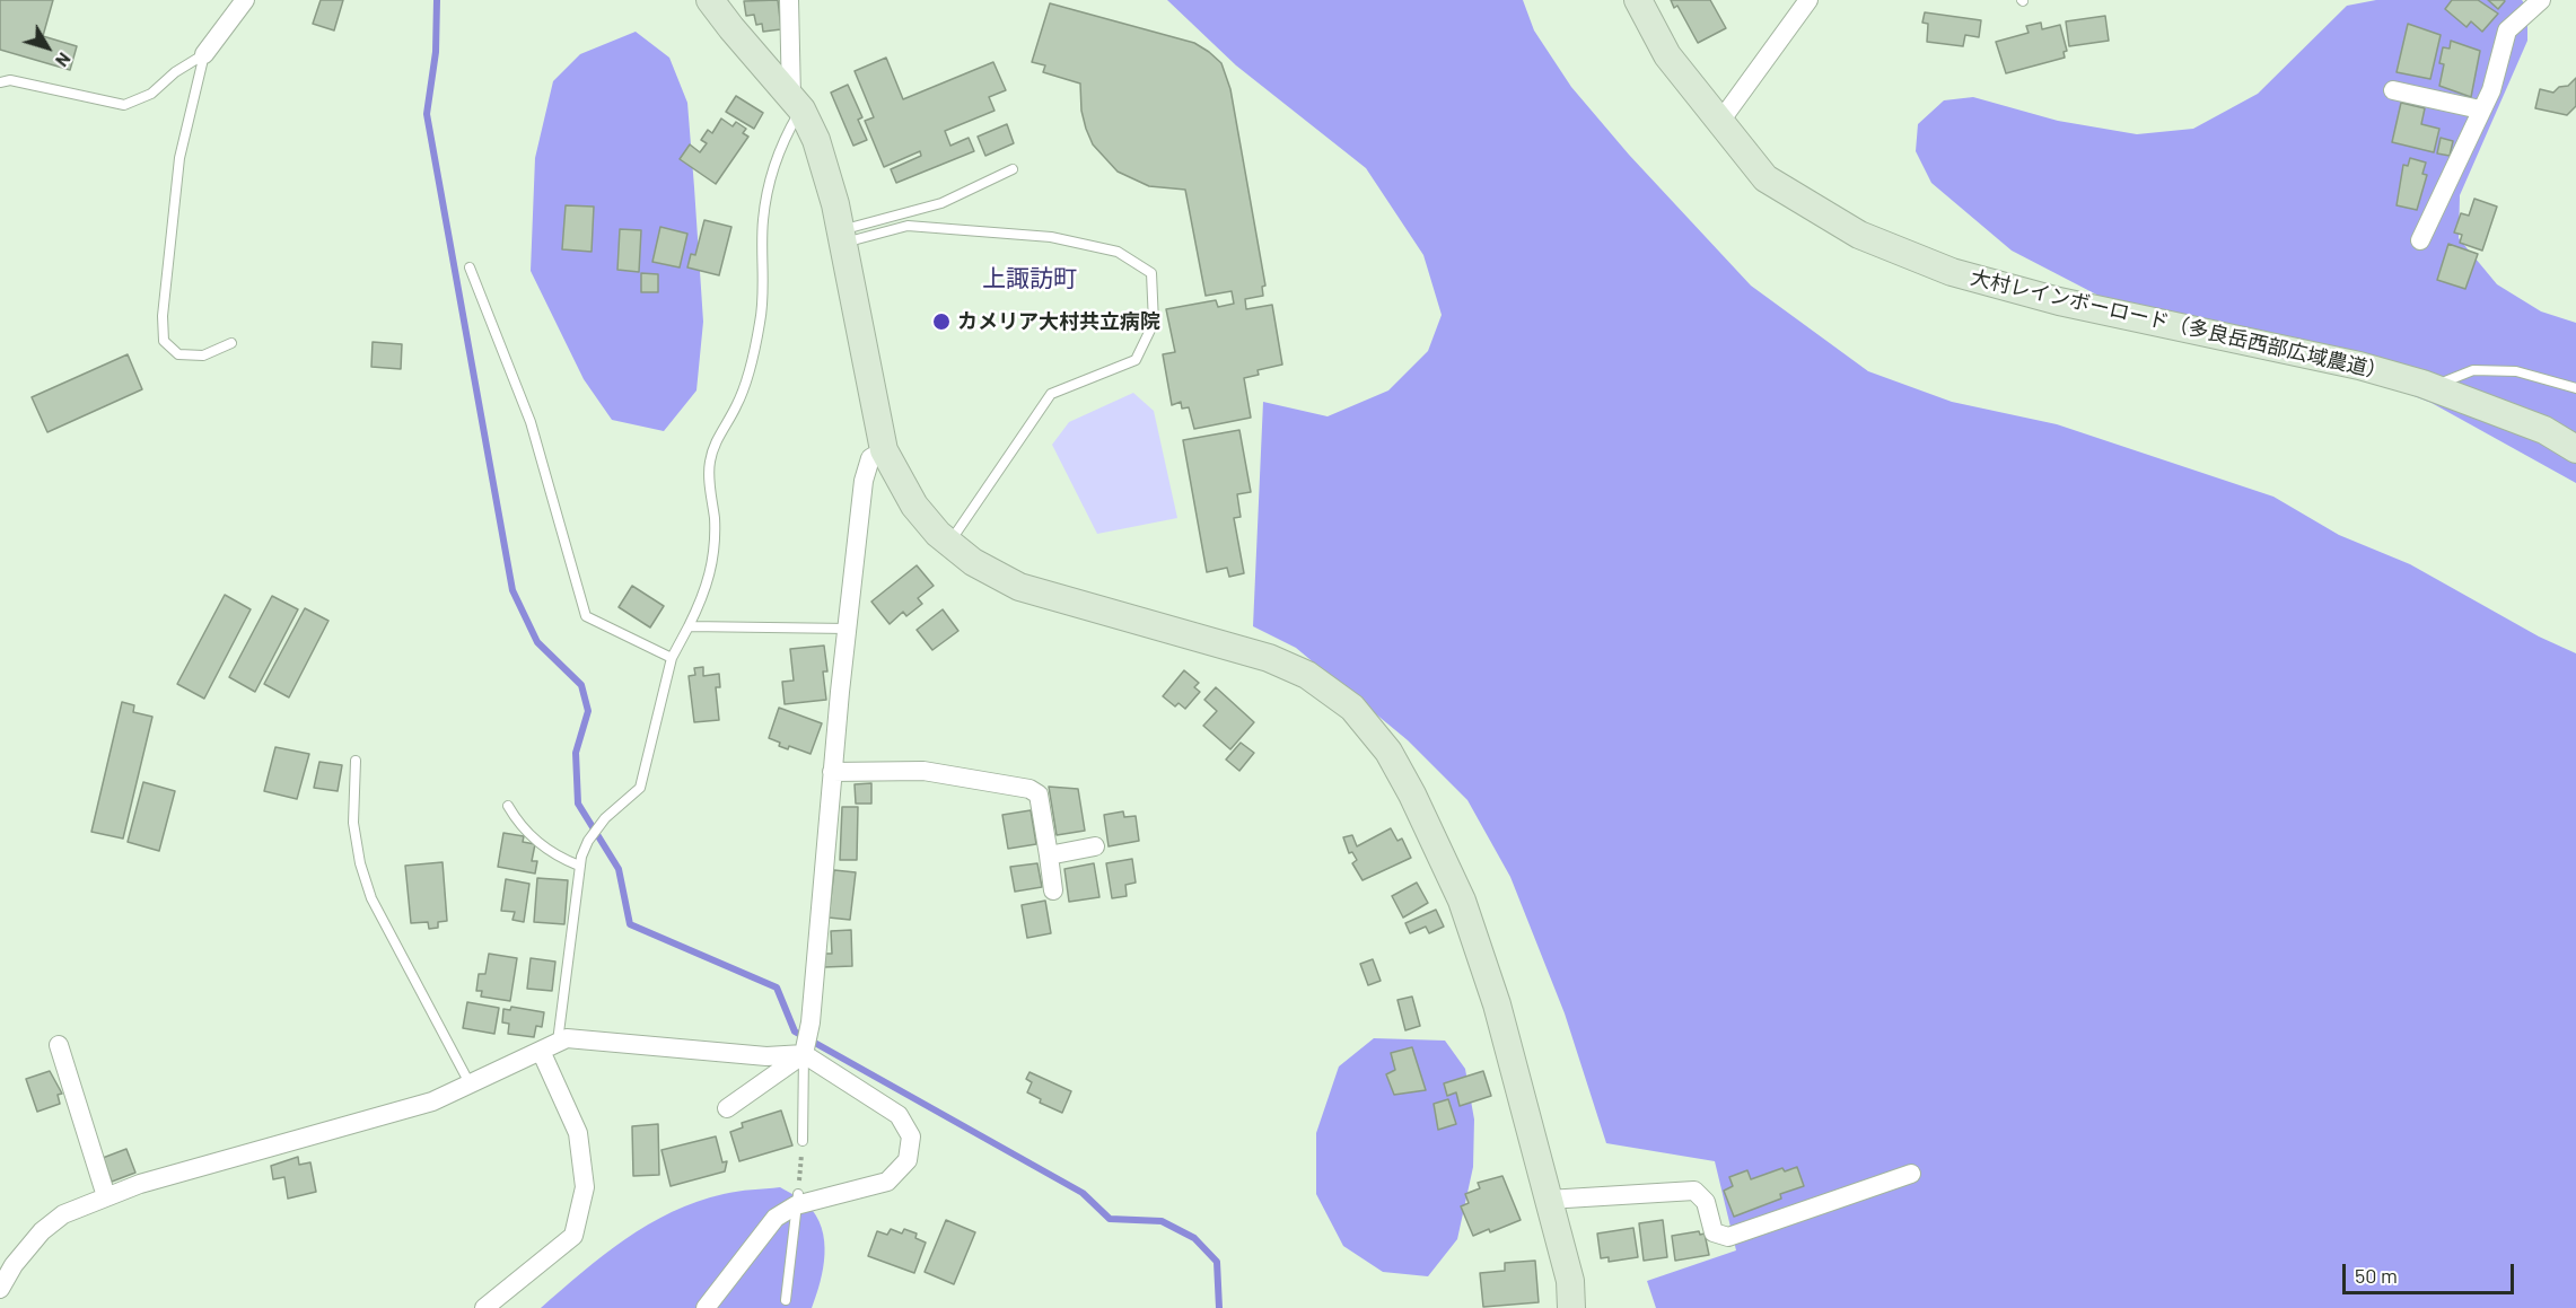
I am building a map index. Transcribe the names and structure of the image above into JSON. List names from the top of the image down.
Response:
{
  "streets": {
    "street": ["大村レインボーロード（多良岳西部広域農道）"]
  },
  "districts": ["上諏訪町"],
  "places": ["カメリア大村共立病院"],
  "scale_bar": "50 m",
  "north": "bottom right"
}
